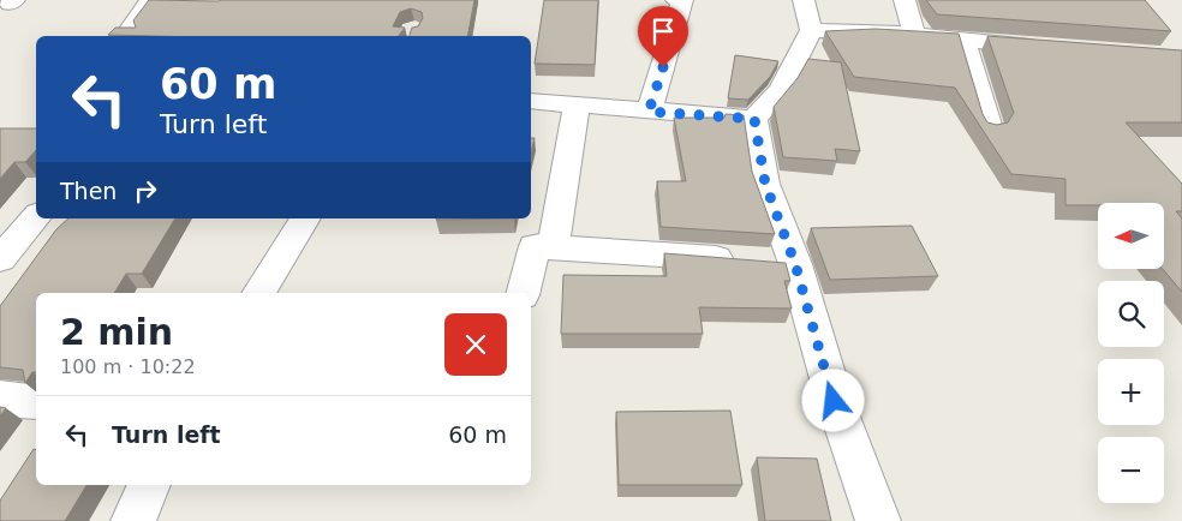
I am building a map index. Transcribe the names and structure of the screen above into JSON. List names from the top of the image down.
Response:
{
  "north": "left",
  "page": {
    "turn": ["60 m", "Turn left"],
    "then": "Then",
    "map_buttons": ["+", "−"],
    "heading": ["2 min", "100 m · 10:22"],
    "list": [
      {
        "name": "Turn left",
        "value": "60 m"
      }
    ]
  }
}
